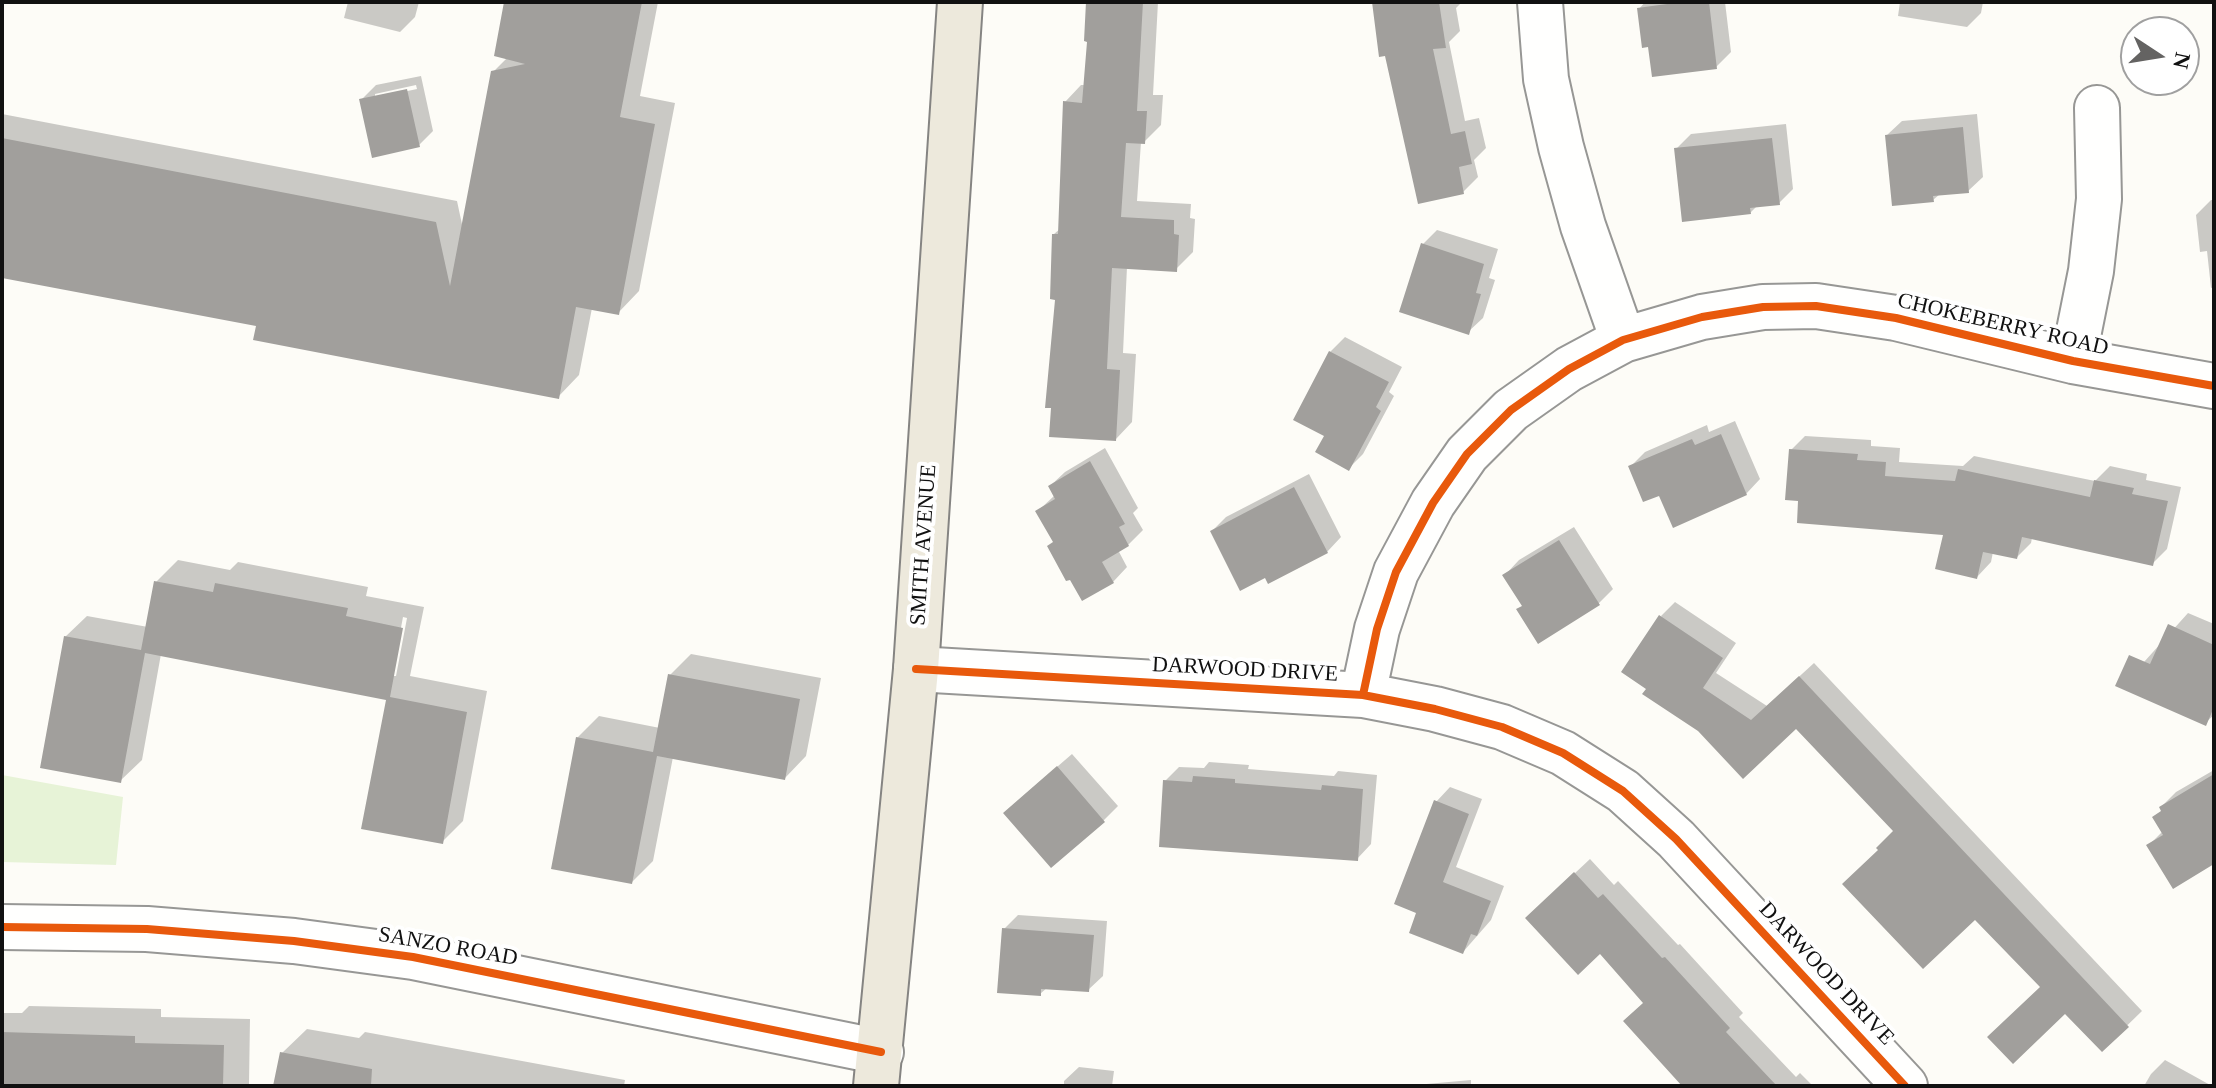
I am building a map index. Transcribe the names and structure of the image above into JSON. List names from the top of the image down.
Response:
{
  "streets": {
    "main road": ["SMITH AVENUE"],
    "street": ["CHOKEBERRY ROAD", "DARWOOD DRIVE", "SANZO ROAD"]
  },
  "crossings": [
    ["CHOKEBERRY ROAD", "DARWOOD DRIVE"],
    ["SMITH AVENUE", "DARWOOD DRIVE"],
    ["SMITH AVENUE", "SANZO ROAD"]
  ],
  "north": "right"
}
